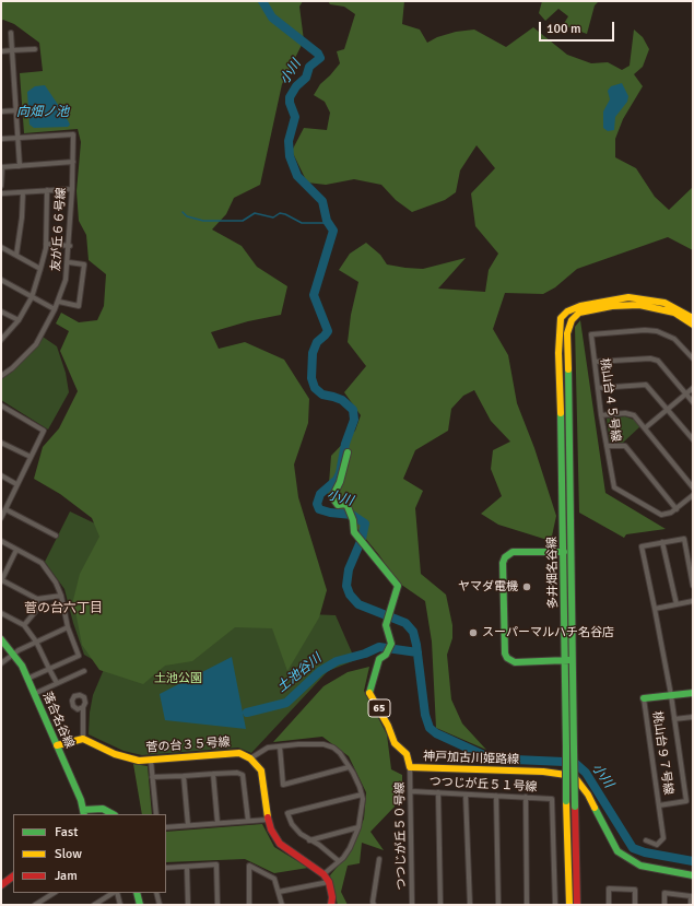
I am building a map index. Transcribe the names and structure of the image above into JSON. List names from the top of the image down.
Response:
{
  "streets": {
    "street": [
      "友が丘６６号線",
      "桃山台４５号線",
      "多井畑名谷線",
      "65",
      "落合名谷線",
      "菅の台３５号線",
      "桃山台９７号線",
      "神戸加古川姫路線",
      "つつじが丘５１号線",
      "つつじが丘５０号線"
    ]
  },
  "crossings": [
    ["神戸加古川姫路線", "つつじが丘５０号線"],
    ["つつじが丘５１号線", "つつじが丘５０号線"]
  ],
  "districts": ["菅の台六丁目"],
  "water": ["小川", "向畑ノ池", "土池谷川"],
  "parks": ["土池公園"],
  "places": ["ヤマダ電機", "スーパーマルハチ名谷店"],
  "legend": ["Fast", "Slow", "Jam"],
  "scale_bar": "100 m"
}
